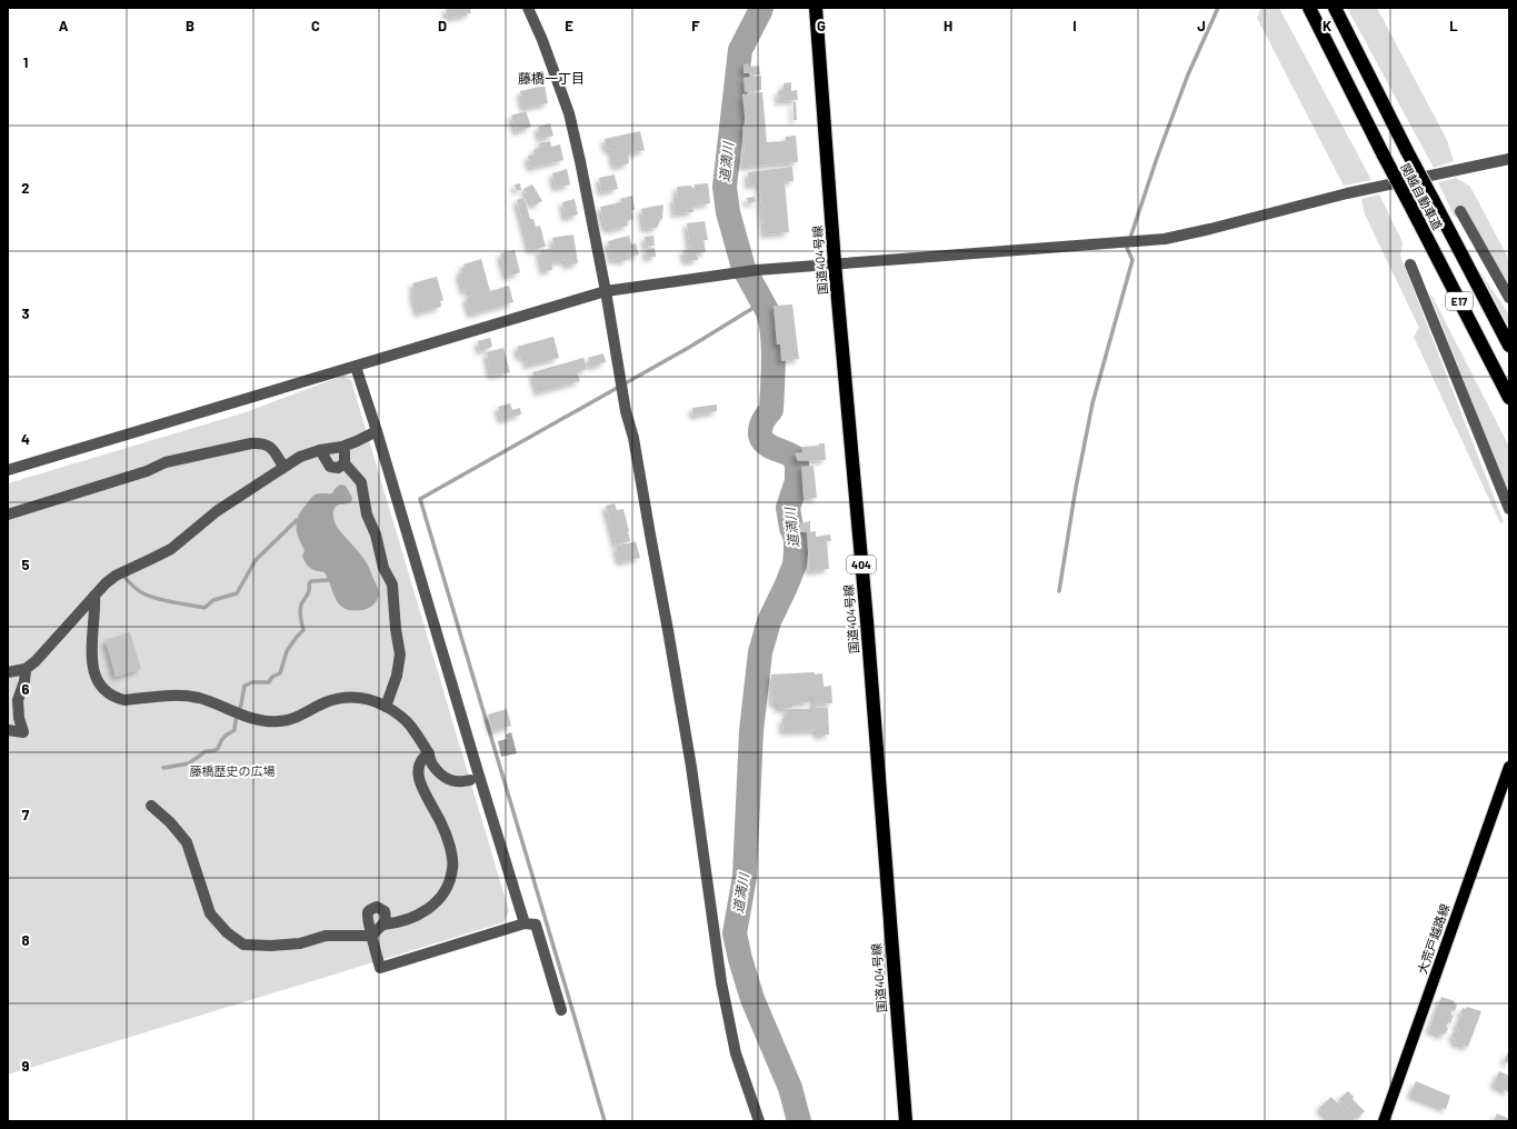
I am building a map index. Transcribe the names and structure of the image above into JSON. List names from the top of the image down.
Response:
{
  "streets": {
    "highway": [
      "関越自動車道",
      "国道404号線",
      "E17",
      "404"
    ],
    "main road": ["大荒戸越路線"]
  },
  "districts": ["藤橋一丁目"],
  "water": ["道満川"],
  "parks": ["藤橋歴史の広場"],
  "grid": {
    "columns": [
      "A",
      "B",
      "C",
      "D",
      "E",
      "F",
      "G",
      "H",
      "I",
      "J",
      "K",
      "L"
    ],
    "rows": [
      "1",
      "2",
      "3",
      "4",
      "5",
      "6",
      "7",
      "8",
      "9"
    ]
  }
}
